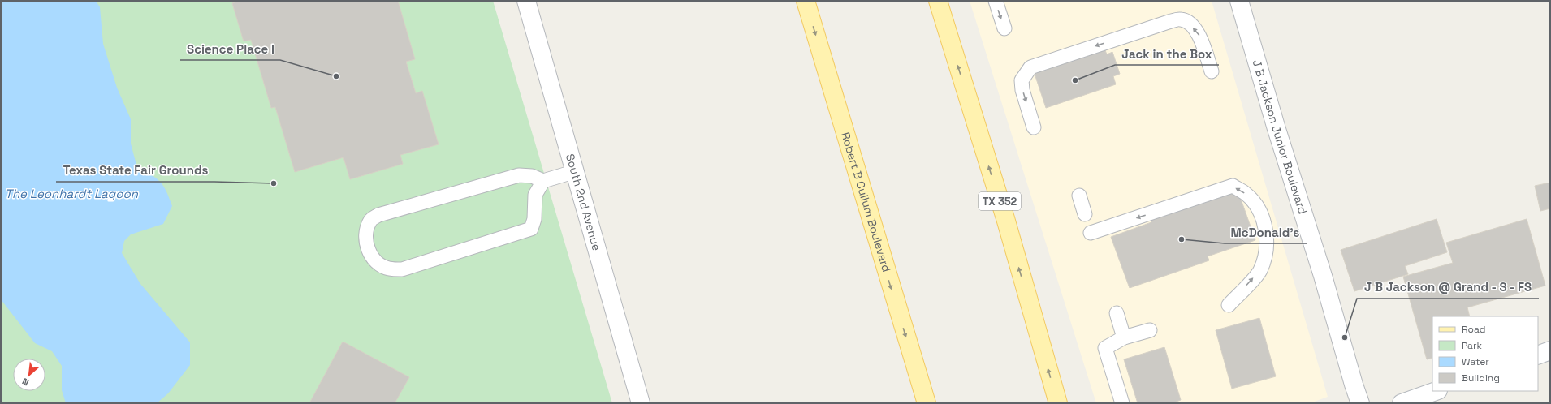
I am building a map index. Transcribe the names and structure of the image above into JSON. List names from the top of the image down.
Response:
{
  "streets": {
    "main road": ["TX 352", "Robert B Cullum Boulevard"],
    "street": ["J B Jackson Junior Boulevard", "South 2nd Avenue"]
  },
  "water": ["The Leonhardt Lagoon"],
  "places": [
    "Science Place I",
    "Jack in the Box",
    "Texas State Fair Grounds",
    "McDonald's",
    "J B Jackson @ Grand - S - FS"
  ],
  "legend": [
    "Road",
    "Park",
    "Water",
    "Building"
  ],
  "north": "bottom left"
}
